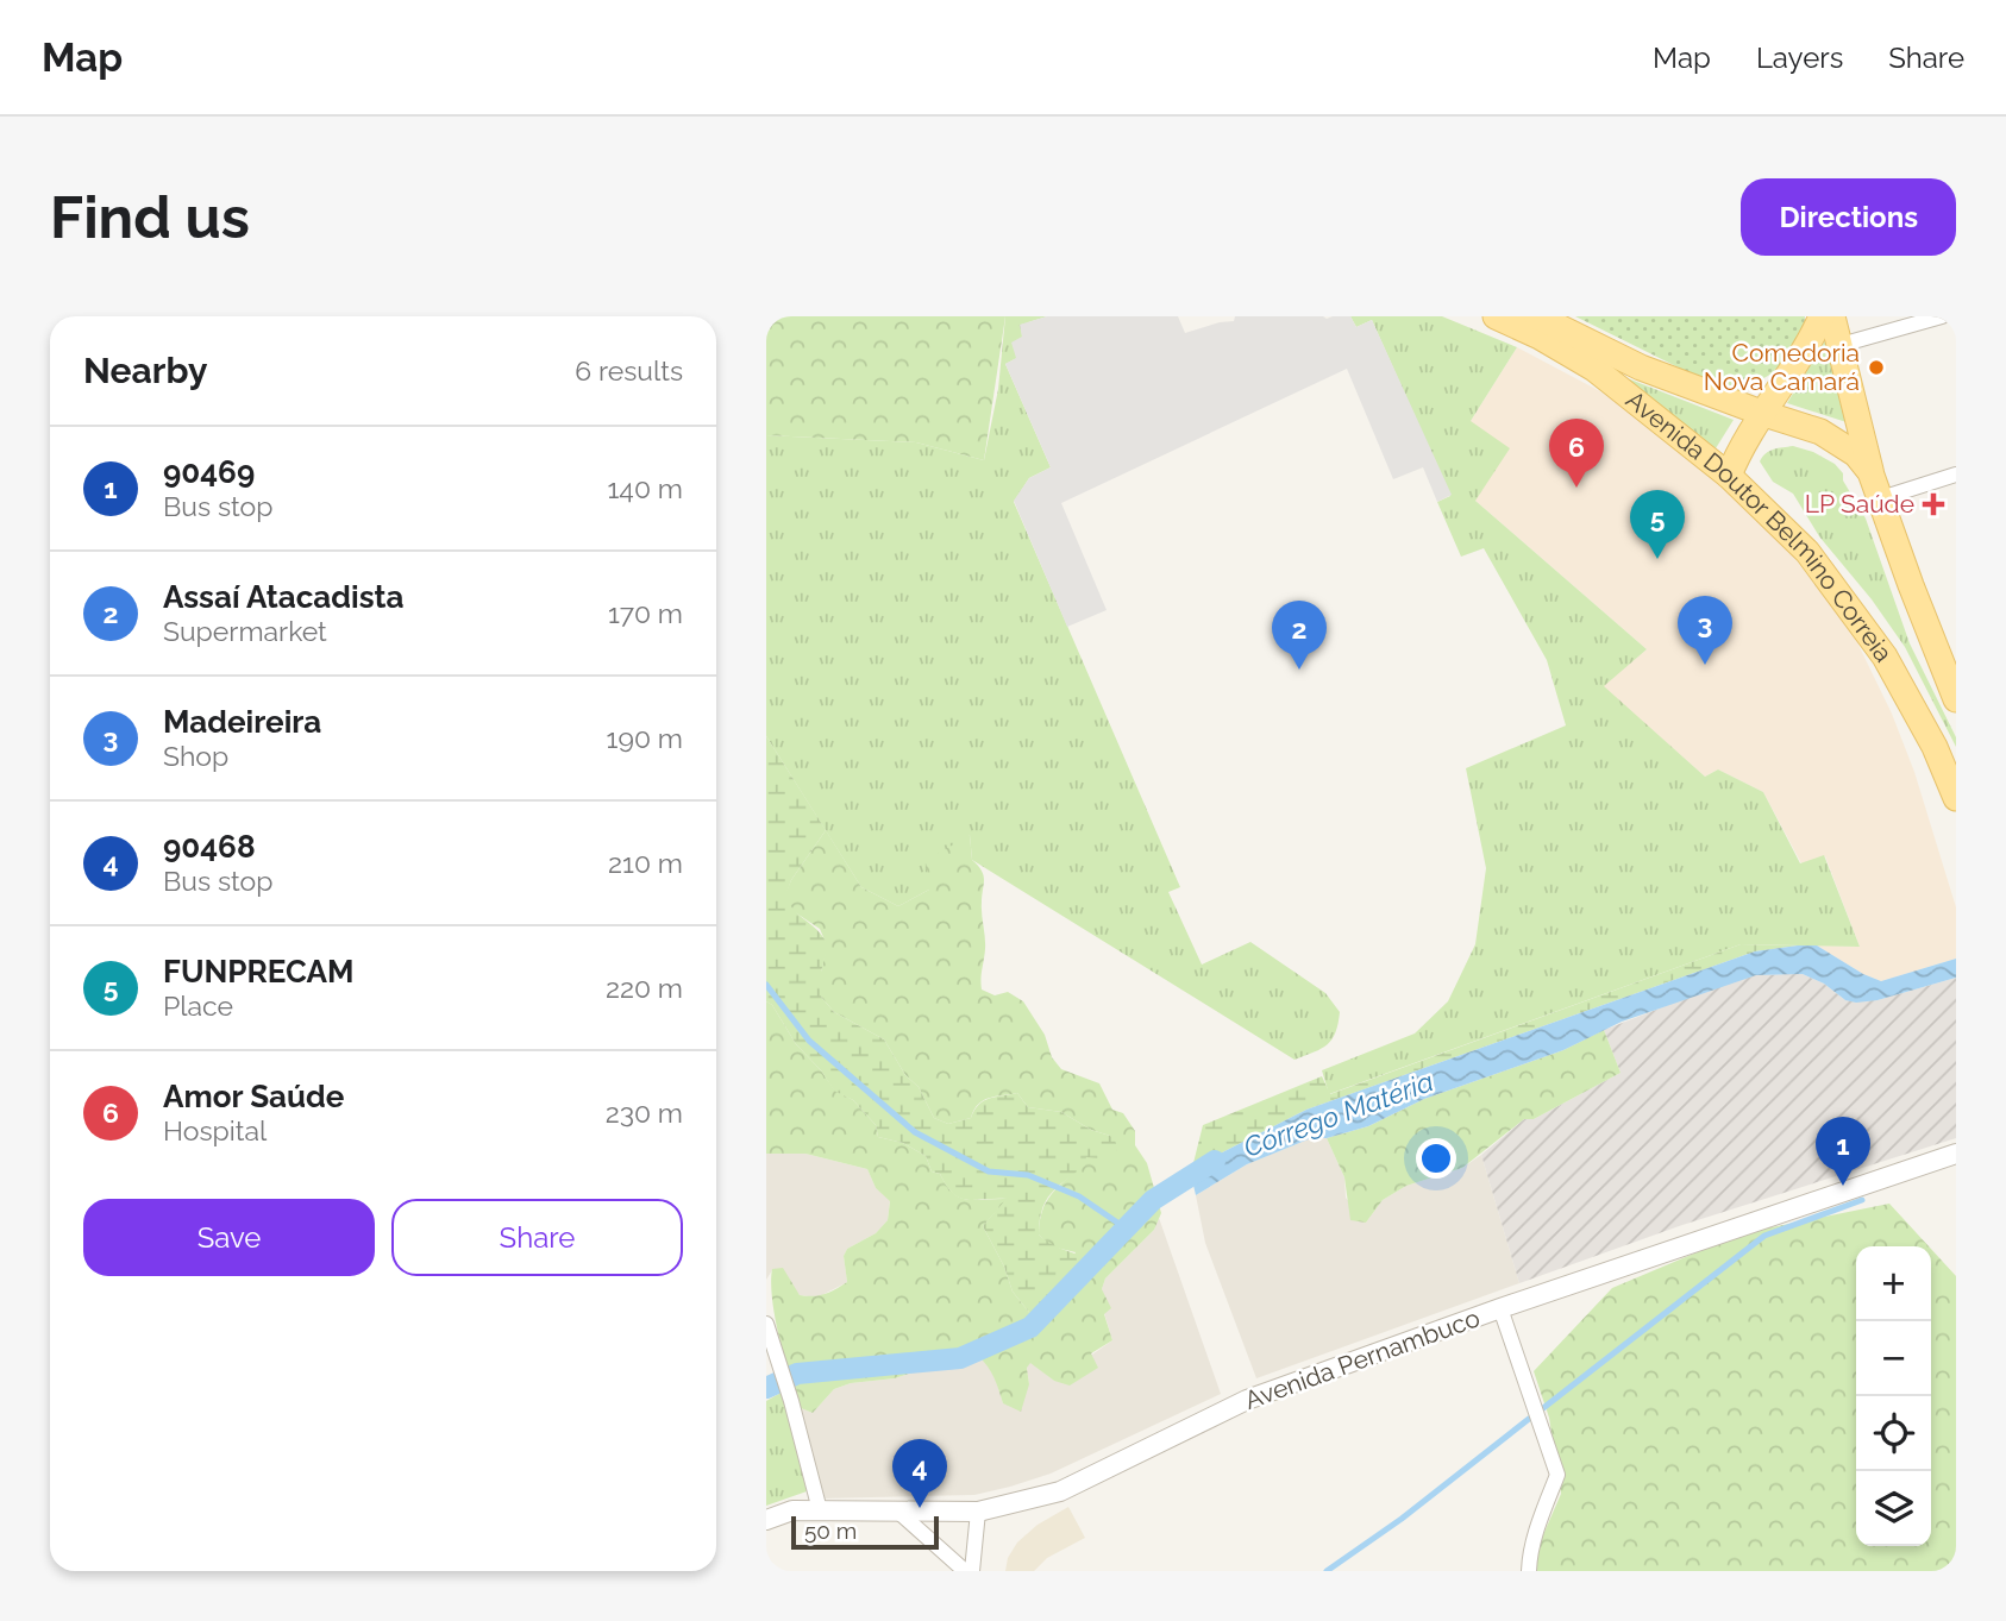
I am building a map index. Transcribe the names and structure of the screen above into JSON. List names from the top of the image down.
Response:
{
  "streets": {
    "main road": ["Avenida Doutor Belmino Correia"],
    "street": ["Avenida Pernambuco"]
  },
  "water": ["Córrego Matéria"],
  "places": {
    "other": ["Comedoria Nova Camará"],
    "health": ["LP Saúde"]
  },
  "scale_bar": "50 m",
  "page": {
    "header": "Map",
    "nav": ["Map", "Layers", "Share"],
    "buttons": [
      "Directions",
      ["Save", "Share"]
    ],
    "title": "Find us",
    "heading": ["Nearby", "6 results"],
    "pins": [
      "6",
      "5",
      "3",
      "2",
      "1",
      "4"
    ],
    "list": [
      {
        "mark": "1",
        "name": "90469",
        "note": "Bus stop",
        "value": "140 m"
      },
      {
        "mark": "2",
        "name": "Assaí Atacadista",
        "note": "Supermarket",
        "value": "170 m"
      },
      {
        "mark": "3",
        "name": "Madeireira",
        "note": "Shop",
        "value": "190 m"
      },
      {
        "mark": "4",
        "name": "90468",
        "note": "Bus stop",
        "value": "210 m"
      },
      {
        "mark": "5",
        "name": "FUNPRECAM",
        "note": "Place",
        "value": "220 m"
      },
      {
        "mark": "6",
        "name": "Amor Saúde",
        "note": "Hospital",
        "value": "230 m"
      }
    ],
    "map_buttons": ["+", "−"],
    "scale": "50 m"
  }
}
